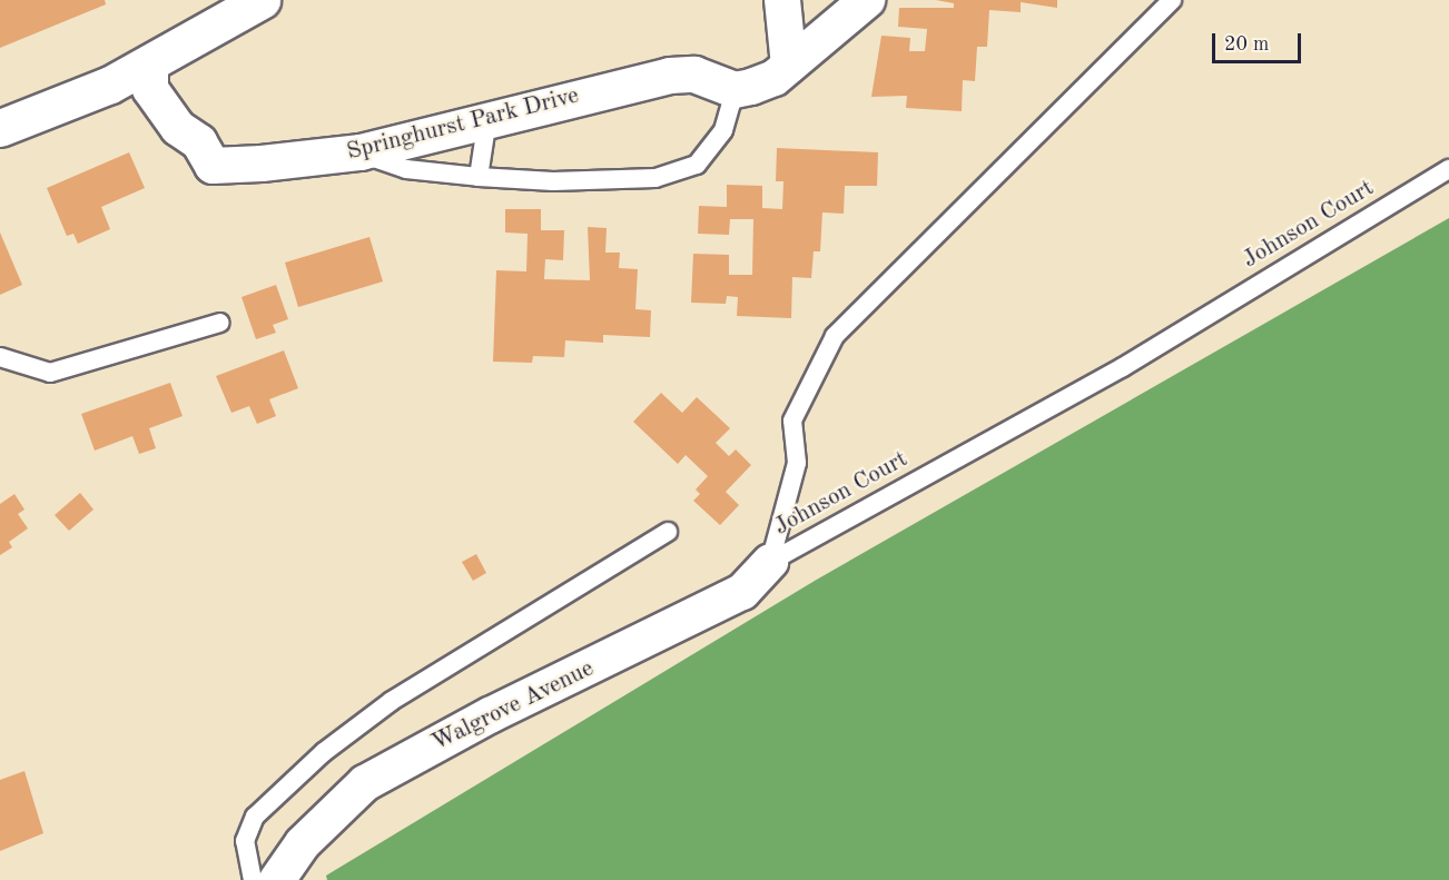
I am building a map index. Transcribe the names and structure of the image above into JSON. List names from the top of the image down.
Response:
{
  "streets": {
    "street": ["Springhurst Park Drive", "Walgrove Avenue"],
    "lane": ["Johnson Court"]
  },
  "crossings": [
    ["Johnson Court", "Walgrove Avenue"]
  ],
  "scale_bar": "20 m"
}
